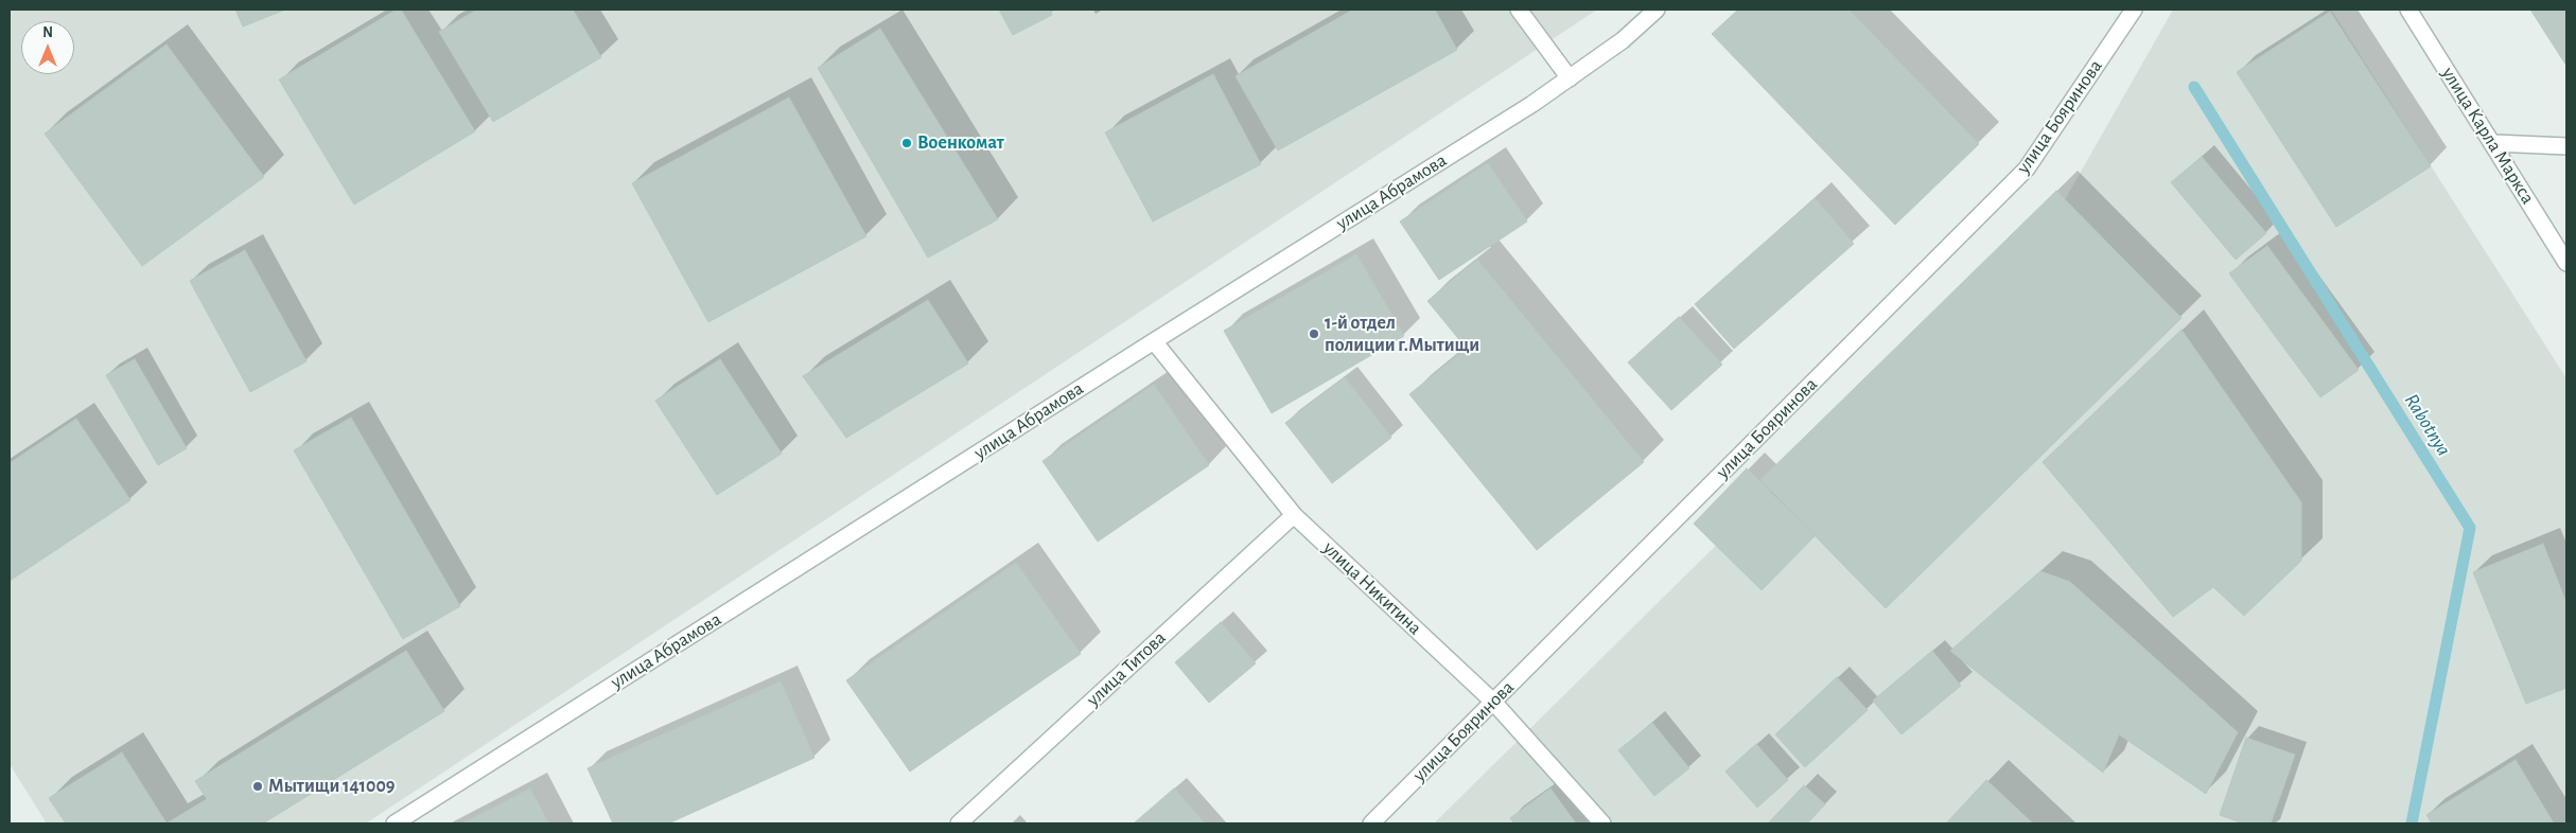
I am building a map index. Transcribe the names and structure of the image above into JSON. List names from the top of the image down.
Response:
{
  "streets": {
    "street": [
      "улица Бояринова",
      "улица Карла Маркса",
      "улица Абрамова",
      "улица Никитина",
      "улица Титова"
    ]
  },
  "crossings": [
    ["улица Бояринова", "улица Никитина"],
    ["улица Абрамова", "улица Никитина"],
    ["улица Никитина", "улица Титова"]
  ],
  "water": ["Rabotnya"],
  "places": ["Военкомат", "1-й отдел полиции г.Мытищи", "Мытищи 141009"],
  "north": "top"
}
